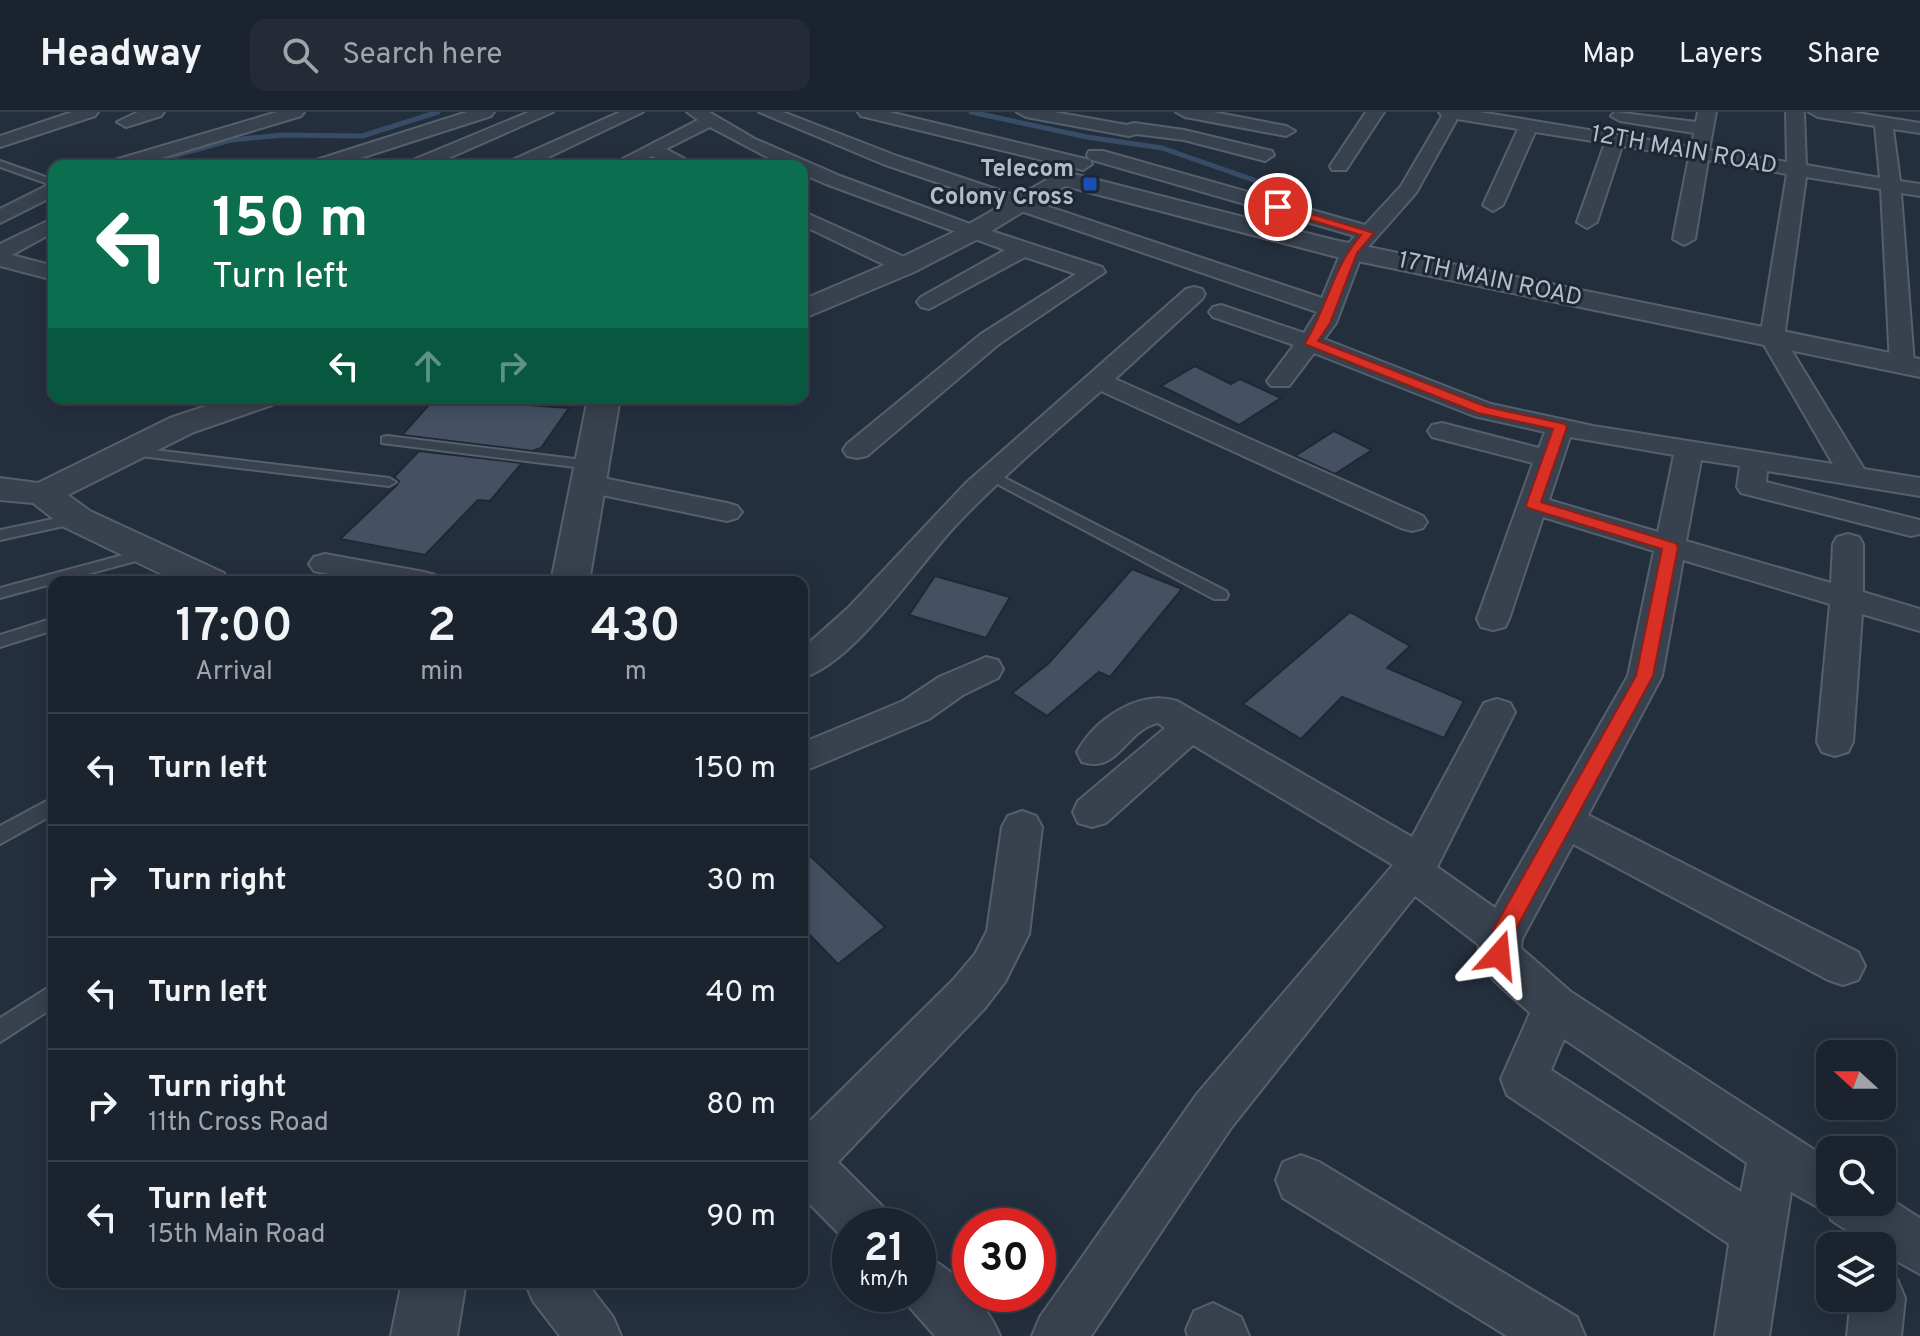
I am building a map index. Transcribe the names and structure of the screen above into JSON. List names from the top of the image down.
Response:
{
  "streets": {
    "street": ["12TH MAIN ROAD", "17TH MAIN ROAD"]
  },
  "places": {
    "transit": ["Telecom Colony Cross"]
  },
  "north": "left",
  "page": {
    "header": "Headway",
    "search": "Search here",
    "nav": ["Map", "Layers", "Share"],
    "turn": ["150 m", "Turn left"],
    "eta": [
      "17:00",
      "Arrival",
      "2",
      "min",
      "430",
      "m"
    ],
    "list": [
      {
        "name": "Turn left",
        "value": "150 m"
      },
      {
        "name": "Turn right",
        "value": "30 m"
      },
      {
        "name": "Turn left",
        "value": "40 m"
      },
      {
        "name": "Turn right",
        "note": "11th Cross Road",
        "value": "80 m"
      },
      {
        "name": "Turn left",
        "note": "15th Main Road",
        "value": "90 m"
      }
    ],
    "speed": "21 km/h",
    "limit": "30"
  }
}
